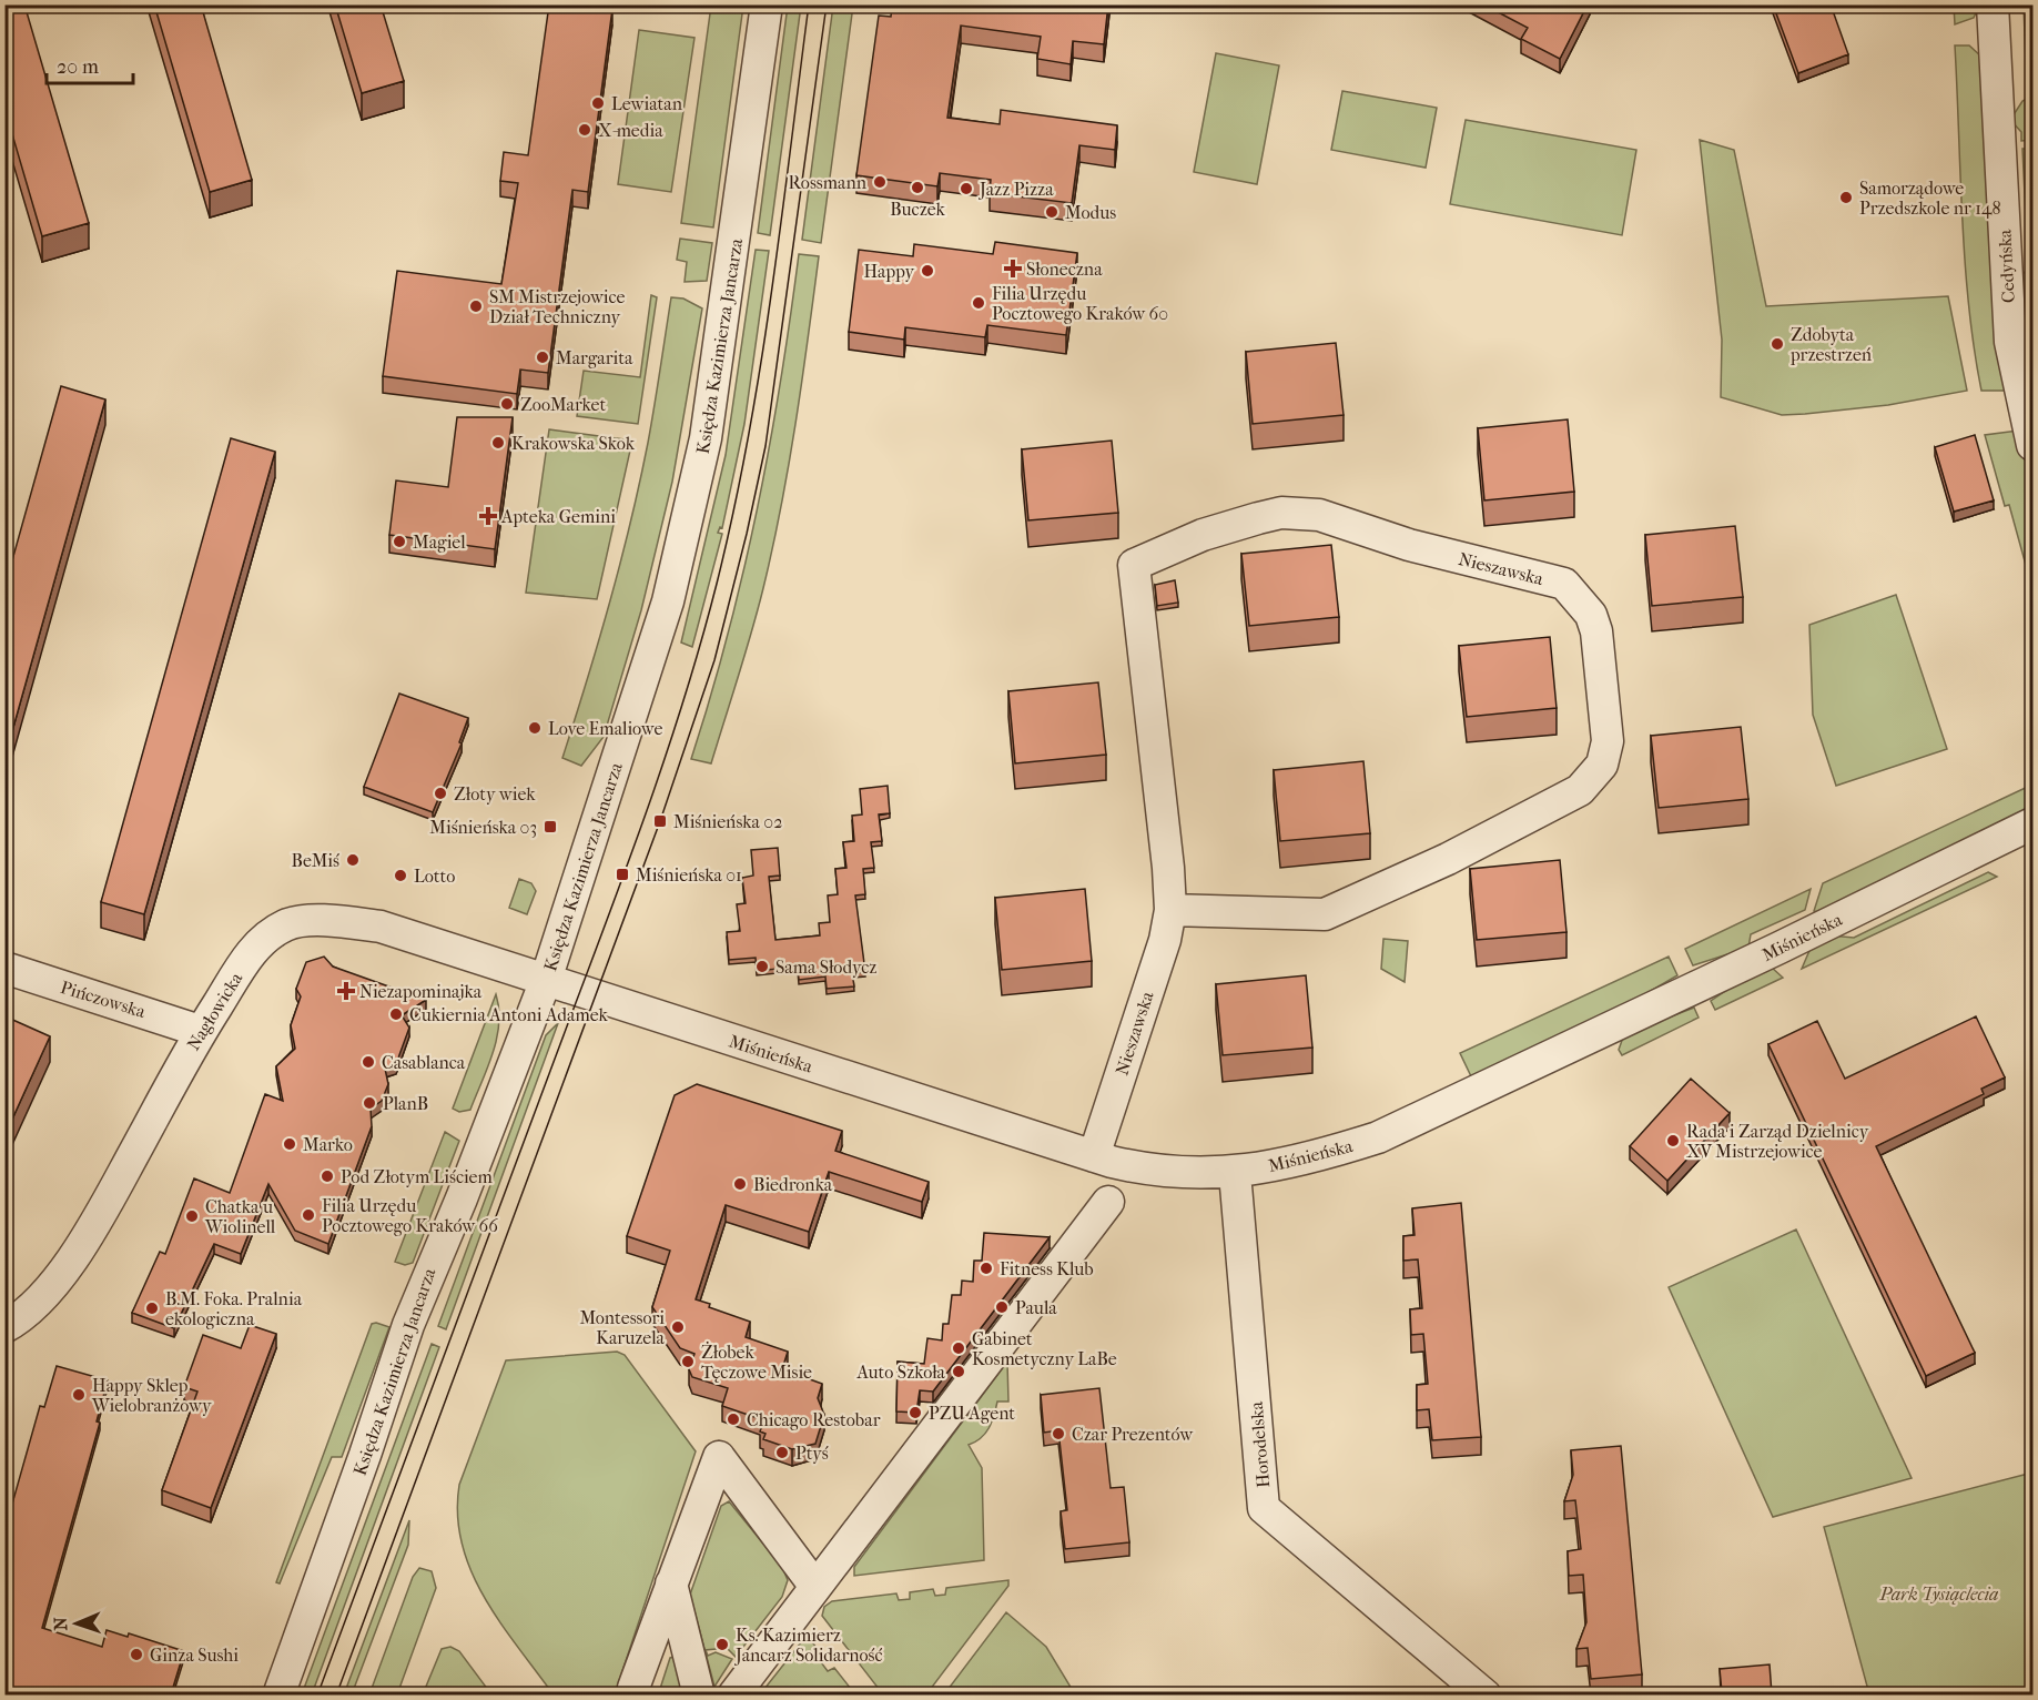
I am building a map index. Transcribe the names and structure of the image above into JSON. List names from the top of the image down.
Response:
{
  "streets": {
    "street": [
      "Cedyńska",
      "Księdza Kazimierza Jancarza",
      "Nieszawska",
      "Miśnieńska",
      "Pińczowska",
      "Nagłowicka",
      "Horodelska"
    ]
  },
  "crossings": [
    ["Księdza Kazimierza Jancarza", "Miśnieńska"],
    ["Księdza Kazimierza Jancarza", "Nagłowicka"],
    ["Nieszawska", "Miśnieńska"],
    ["Miśnieńska", "Nagłowicka"],
    ["Miśnieńska", "Horodelska"],
    ["Pińczowska", "Nagłowicka"]
  ],
  "parks": ["Park Tysiąclecia"],
  "places": {
    "other": [
      "Lewiatan",
      "X-media",
      "Rossmann",
      "Buczek",
      "Jazz Pizza",
      "Samorządowe Przedszkole nr 148",
      "Modus",
      "Happy",
      "Filia Urzędu Pocztowego Kraków 60",
      "SM Mistrzejowice Dział Techniczny",
      "Zdobyta przestrzeń",
      "Margarita",
      "ZooMarket",
      "Krakowska Skok",
      "Magiel",
      "Love Emaliowe",
      "Złoty wiek",
      "BeMiś",
      "Lotto",
      "Sama Słodycz",
      "Cukiernia Antoni Adamek",
      "Casablanca",
      "PlanB",
      "Rada i Zarząd Dzielnicy XV Mistrzejowice",
      "Marko",
      "Pod Złotym Liściem",
      "Biedronka",
      "Filia Urzędu Pocztowego Kraków 66",
      "Chatka u Wiolinell",
      "Fitness Klub",
      "Paula",
      "B.M. Foka. Pralnia ekologiczna",
      "Montessori Karuzela",
      "Gabinet Kosmetyczny LaBe",
      "Żłobek Tęczowe Misie",
      "Auto Szkoła",
      "Happy Sklep Wielobranżowy",
      "PZU Agent",
      "Chicago Restobar",
      "Czar Prezentów",
      "Ptyś",
      "Ks. Kazimierz Jancarz Solidarność",
      "Ginza Sushi"
    ],
    "health": ["Słoneczna", "Apteka Gemini", "Niezapominajka"],
    "transit": ["Miśnieńska 02", "Miśnieńska 03", "Miśnieńska 01"]
  },
  "scale_bar": "20 m",
  "north": "left"
}
